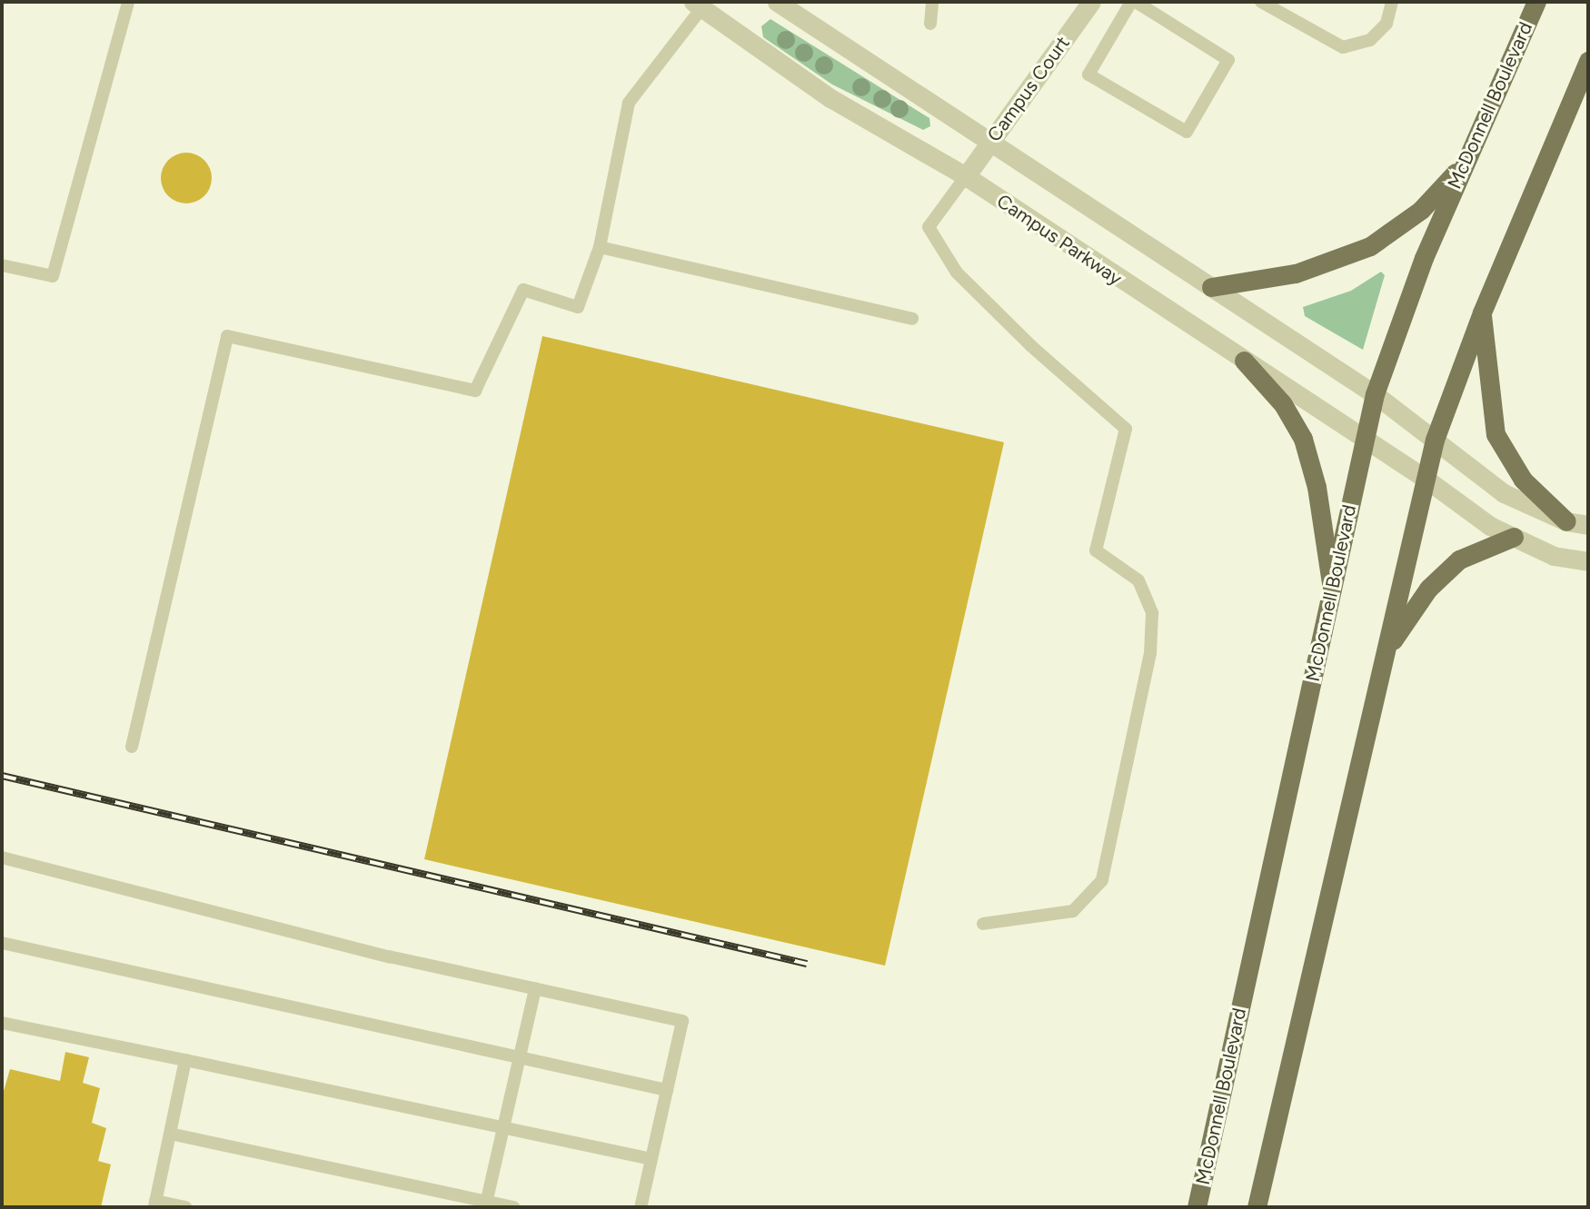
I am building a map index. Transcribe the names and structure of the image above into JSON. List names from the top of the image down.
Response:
{
  "streets": {
    "main road": ["McDonnell Boulevard"],
    "street": ["Campus Court", "Campus Parkway"]
  },
  "crossings": [
    ["Campus Court", "Campus Parkway"],
    ["McDonnell Boulevard", "Campus Parkway"]
  ]
}
